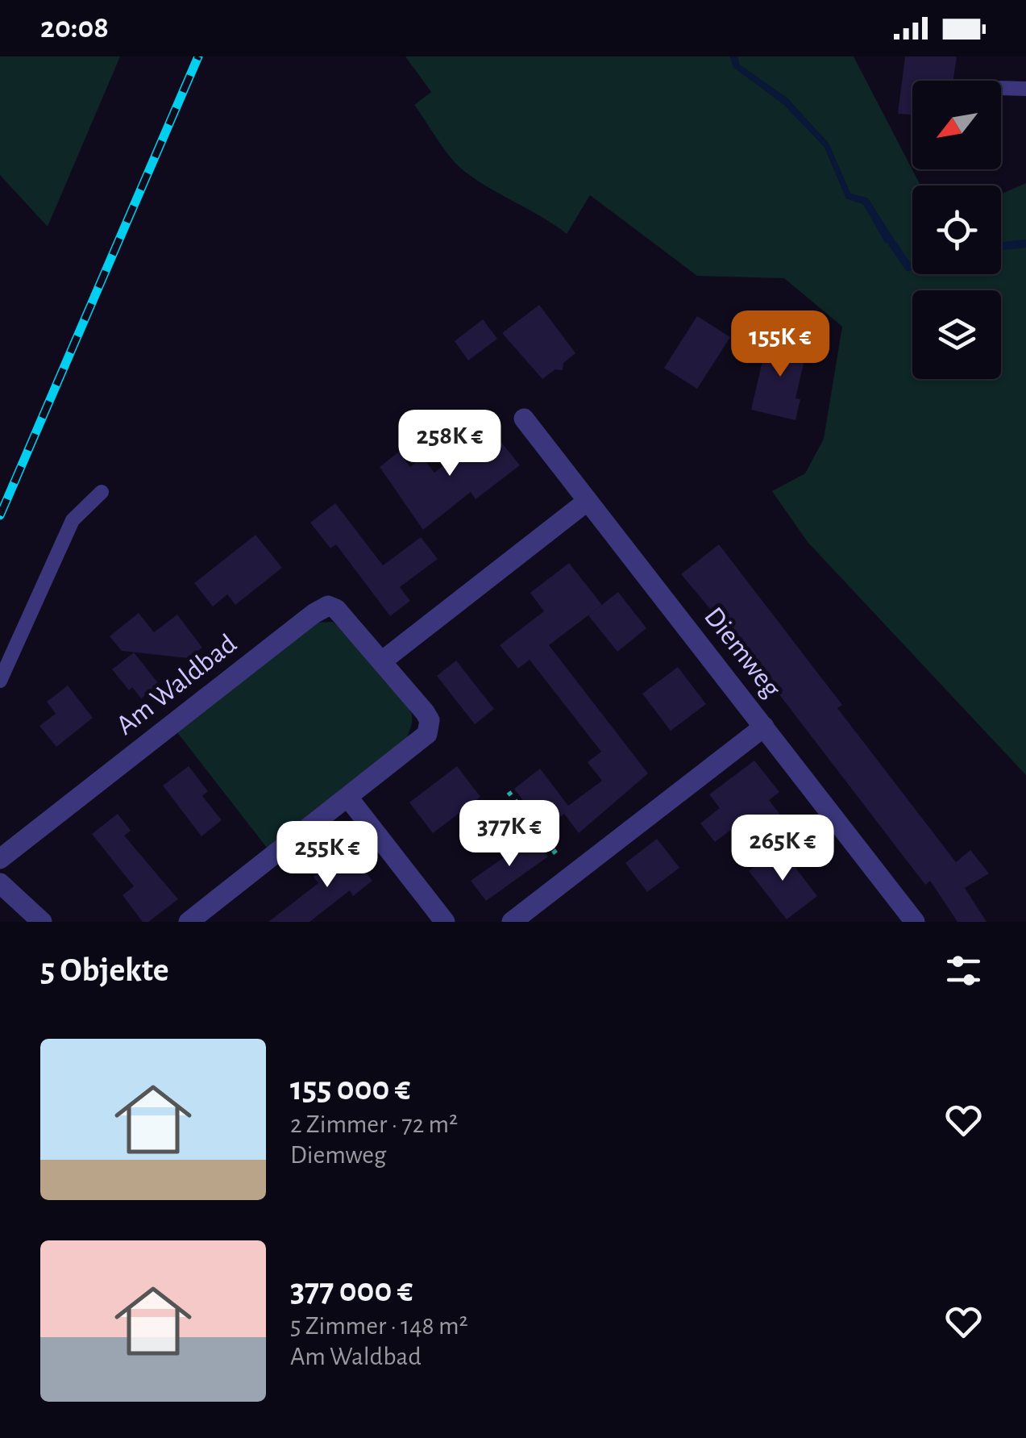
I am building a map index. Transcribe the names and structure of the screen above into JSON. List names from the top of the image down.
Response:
{
  "streets": {
    "street": ["Diemweg", "Am Waldbad"]
  },
  "north": "bottom left",
  "page": {
    "status": "20:08",
    "price": [
      "155K €",
      "258K €",
      "377K €",
      "265K €",
      "255K €"
    ],
    "heading": "5 Objekte",
    "list": [
      {
        "name": "155 000 €",
        "note": "2 Zimmer · 72 m² · Diemweg"
      },
      {
        "name": "377 000 €",
        "note": "5 Zimmer · 148 m² · Am Waldbad"
      }
    ]
  }
}
